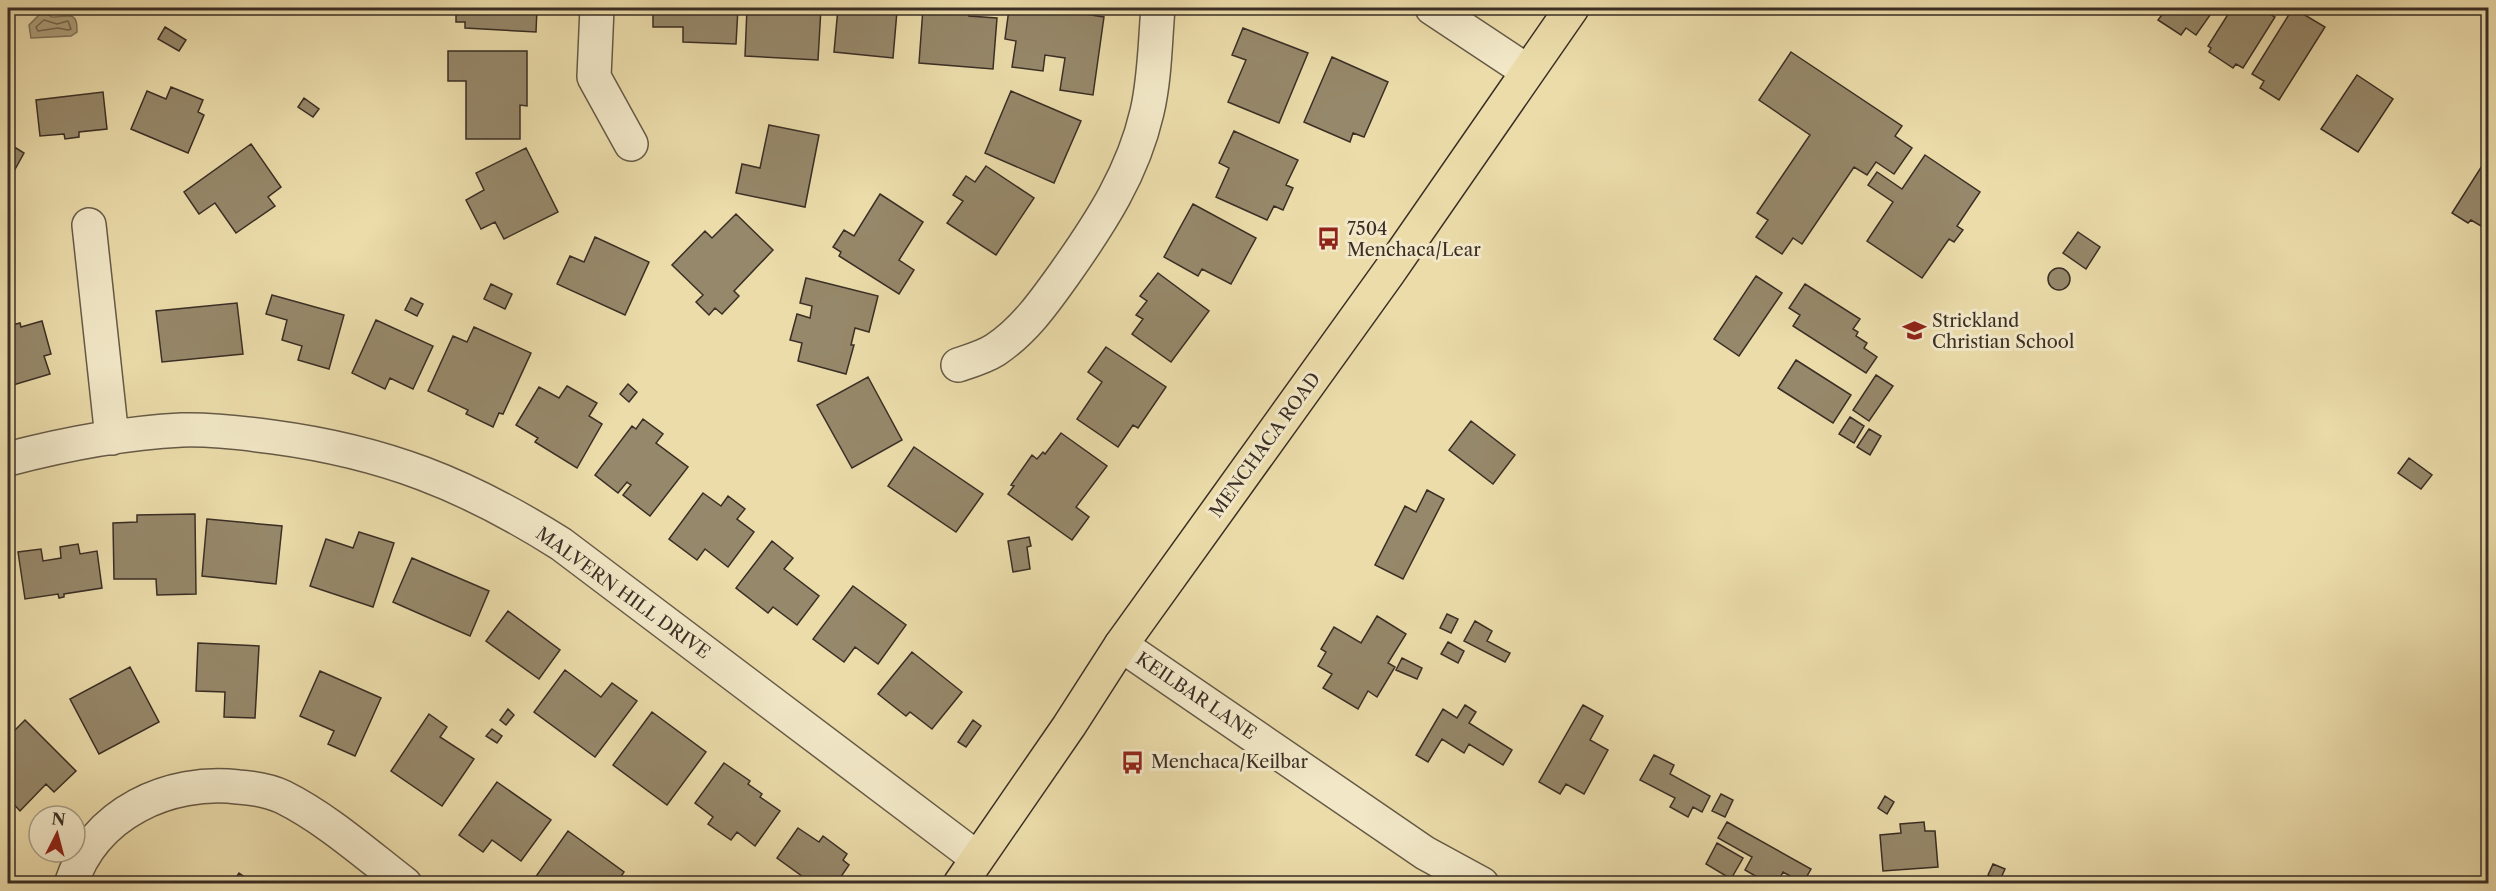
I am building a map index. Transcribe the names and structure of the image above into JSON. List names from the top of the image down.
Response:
{
  "streets": {
    "main road": ["MENCHACA ROAD"],
    "street": ["MALVERN HILL DRIVE", "KEILBAR LANE"]
  },
  "crossings": [
    ["MENCHACA ROAD", "MALVERN HILL DRIVE"],
    ["MENCHACA ROAD", "KEILBAR LANE"]
  ],
  "places": {
    "bus stop": ["7504 Menchaca/Lear", "Menchaca/Keilbar"],
    "school or university": ["Strickland Christian School"]
  },
  "north": "top"
}
